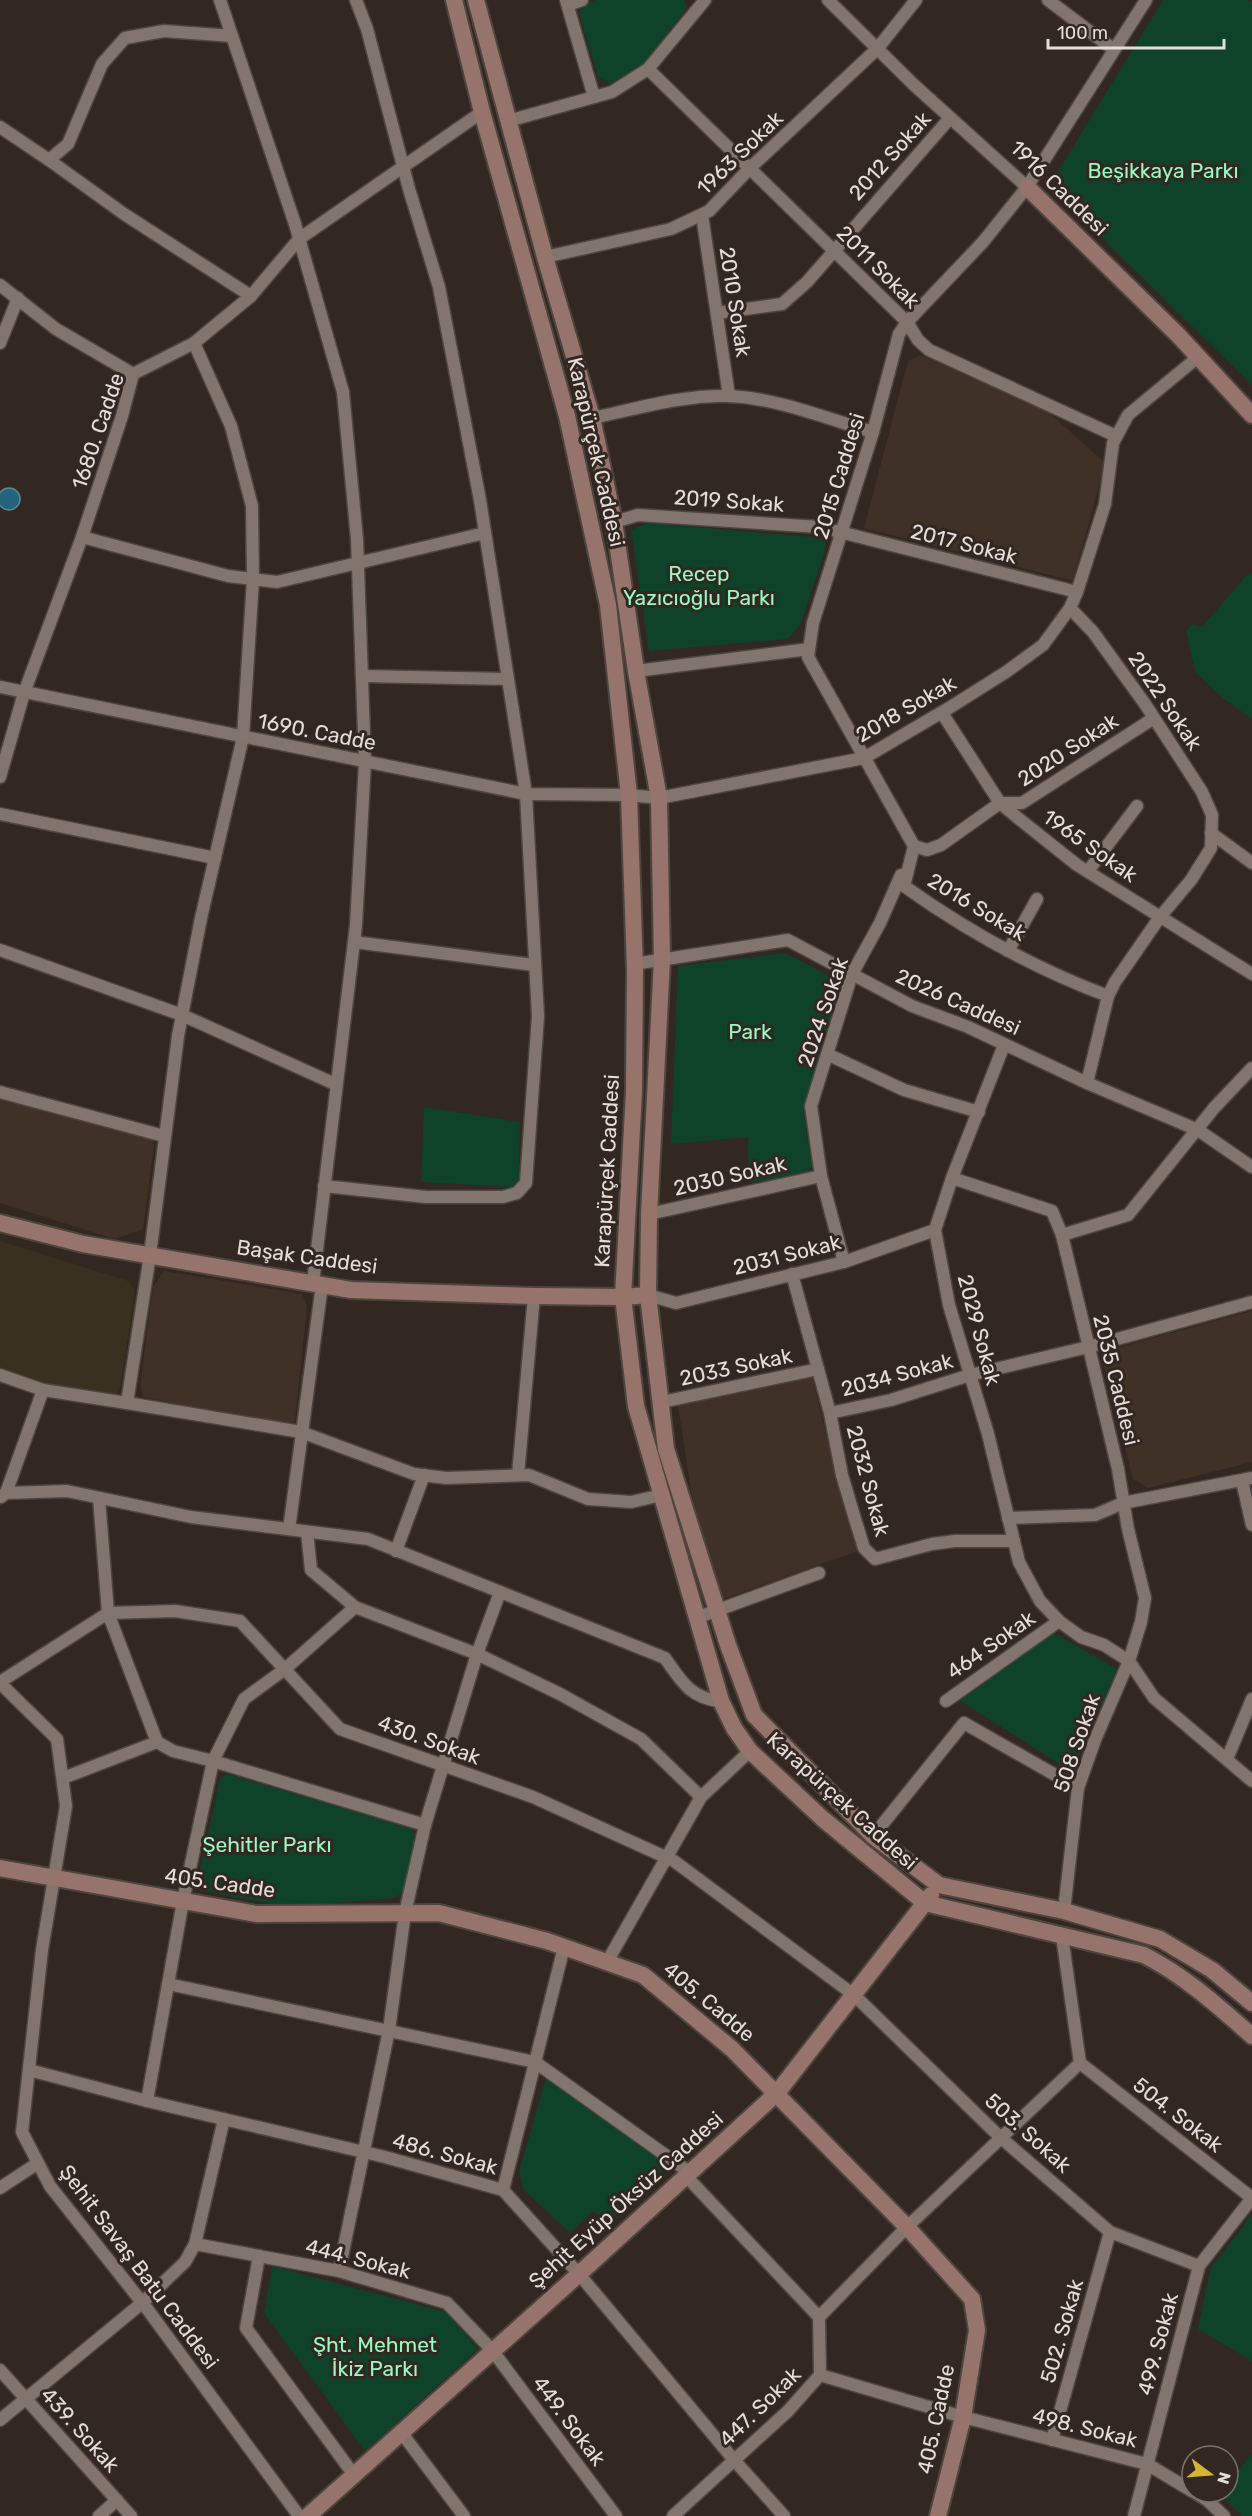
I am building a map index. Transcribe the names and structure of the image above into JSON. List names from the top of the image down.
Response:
{
  "streets": {
    "main road": [
      "1916 Caddesi",
      "Karapürçek Caddesi",
      "Başak Caddesi",
      "405. Cadde",
      "Şehit Eyüp Öksüz Caddesi"
    ],
    "street": [
      "1963 Sokak",
      "2012 Sokak",
      "2011 Sokak",
      "2010 Sokak",
      "1680. Cadde",
      "2015 Caddesi",
      "2019 Sokak",
      "2017 Sokak",
      "2022 Sokak",
      "2018 Sokak",
      "1690. Cadde",
      "2020 Sokak",
      "1965 Sokak",
      "2016 Sokak",
      "2026 Caddesi",
      "2024 Sokak",
      "2030 Sokak",
      "2031 Sokak",
      "2029 Sokak",
      "2033 Sokak",
      "2034 Sokak",
      "2035 Caddesi",
      "2032 Sokak",
      "464 Sokak",
      "430. Sokak",
      "508 Sokak",
      "504. Sokak",
      "503. Sokak",
      "486. Sokak",
      "444. Sokak",
      "Şehit Savaş Batu Caddesi",
      "502. Sokak",
      "499. Sokak",
      "447. Sokak",
      "449. Sokak",
      "498. Sokak",
      "439. Sokak"
    ]
  },
  "crossings": [
    ["1963 Sokak", "1916 Caddesi"],
    ["1963 Sokak", "2011 Sokak"],
    ["1963 Sokak", "2010 Sokak"],
    ["1963 Sokak", "Karapürçek Caddesi"],
    ["2012 Sokak", "1916 Caddesi"],
    ["2012 Sokak", "2011 Sokak"],
    ["2012 Sokak", "2010 Sokak"],
    ["1916 Caddesi", "2015 Caddesi"],
    ["2011 Sokak", "2015 Caddesi"],
    ["1680. Cadde", "Karapürçek Caddesi"],
    ["1680. Cadde", "1690. Cadde"],
    ["Karapürçek Caddesi", "2019 Sokak"],
    ["Karapürçek Caddesi", "2018 Sokak"],
    ["Karapürçek Caddesi", "1690. Cadde"],
    ["Karapürçek Caddesi", "2026 Caddesi"],
    ["Karapürçek Caddesi", "2030 Sokak"],
    ["Karapürçek Caddesi", "2031 Sokak"],
    ["Karapürçek Caddesi", "Başak Caddesi"],
    ["Karapürçek Caddesi", "2033 Sokak"],
    ["Karapürçek Caddesi", "508 Sokak"],
    ["Karapürçek Caddesi", "Şehit Eyüp Öksüz Caddesi"],
    ["2015 Caddesi", "2019 Sokak"],
    ["2015 Caddesi", "2017 Sokak"],
    ["2015 Caddesi", "2016 Sokak"],
    ["2019 Sokak", "2017 Sokak"],
    ["2022 Sokak", "2018 Sokak"],
    ["2022 Sokak", "2020 Sokak"],
    ["2022 Sokak", "1965 Sokak"],
    ["2022 Sokak", "2016 Sokak"],
    ["2022 Sokak", "2026 Caddesi"],
    ["2018 Sokak", "1690. Cadde"],
    ["2018 Sokak", "1965 Sokak"],
    ["2018 Sokak", "2016 Sokak"],
    ["2020 Sokak", "1965 Sokak"],
    ["2016 Sokak", "2024 Sokak"],
    ["2026 Caddesi", "2024 Sokak"],
    ["2024 Sokak", "2030 Sokak"],
    ["2024 Sokak", "2031 Sokak"],
    ["2031 Sokak", "Başak Caddesi"],
    ["2031 Sokak", "2029 Sokak"],
    ["2031 Sokak", "2032 Sokak"],
    ["2029 Sokak", "2034 Sokak"],
    ["2029 Sokak", "2035 Caddesi"],
    ["2029 Sokak", "2032 Sokak"],
    ["2029 Sokak", "464 Sokak"],
    ["2029 Sokak", "508 Sokak"],
    ["2033 Sokak", "2032 Sokak"],
    ["2034 Sokak", "2035 Caddesi"],
    ["2034 Sokak", "2032 Sokak"],
    ["2035 Caddesi", "508 Sokak"],
    ["430. Sokak", "503. Sokak"],
    ["430. Sokak", "Şehit Eyüp Öksüz Caddesi"],
    ["405. Cadde", "Şehit Eyüp Öksüz Caddesi"],
    ["405. Cadde", "Şehit Savaş Batu Caddesi"],
    ["405. Cadde", "498. Sokak"],
    ["504. Sokak", "499. Sokak"],
    ["503. Sokak", "Şehit Eyüp Öksüz Caddesi"],
    ["503. Sokak", "502. Sokak"],
    ["503. Sokak", "499. Sokak"],
    ["486. Sokak", "Şehit Eyüp Öksüz Caddesi"],
    ["486. Sokak", "Şehit Savaş Batu Caddesi"],
    ["486. Sokak", "447. Sokak"],
    ["Şehit Eyüp Öksüz Caddesi", "444. Sokak"],
    ["Şehit Eyüp Öksüz Caddesi", "449. Sokak"],
    ["444. Sokak", "449. Sokak"],
    ["502. Sokak", "498. Sokak"],
    ["499. Sokak", "498. Sokak"],
    ["447. Sokak", "498. Sokak"]
  ],
  "parks": [
    "Beşikkaya Parkı",
    "Recep Yazıcıoğlu Parkı",
    "Park",
    "Şehitler Parkı",
    "Şht. Mehmet İkiz Parkı"
  ],
  "scale_bar": "100 m",
  "north": "right"
}
